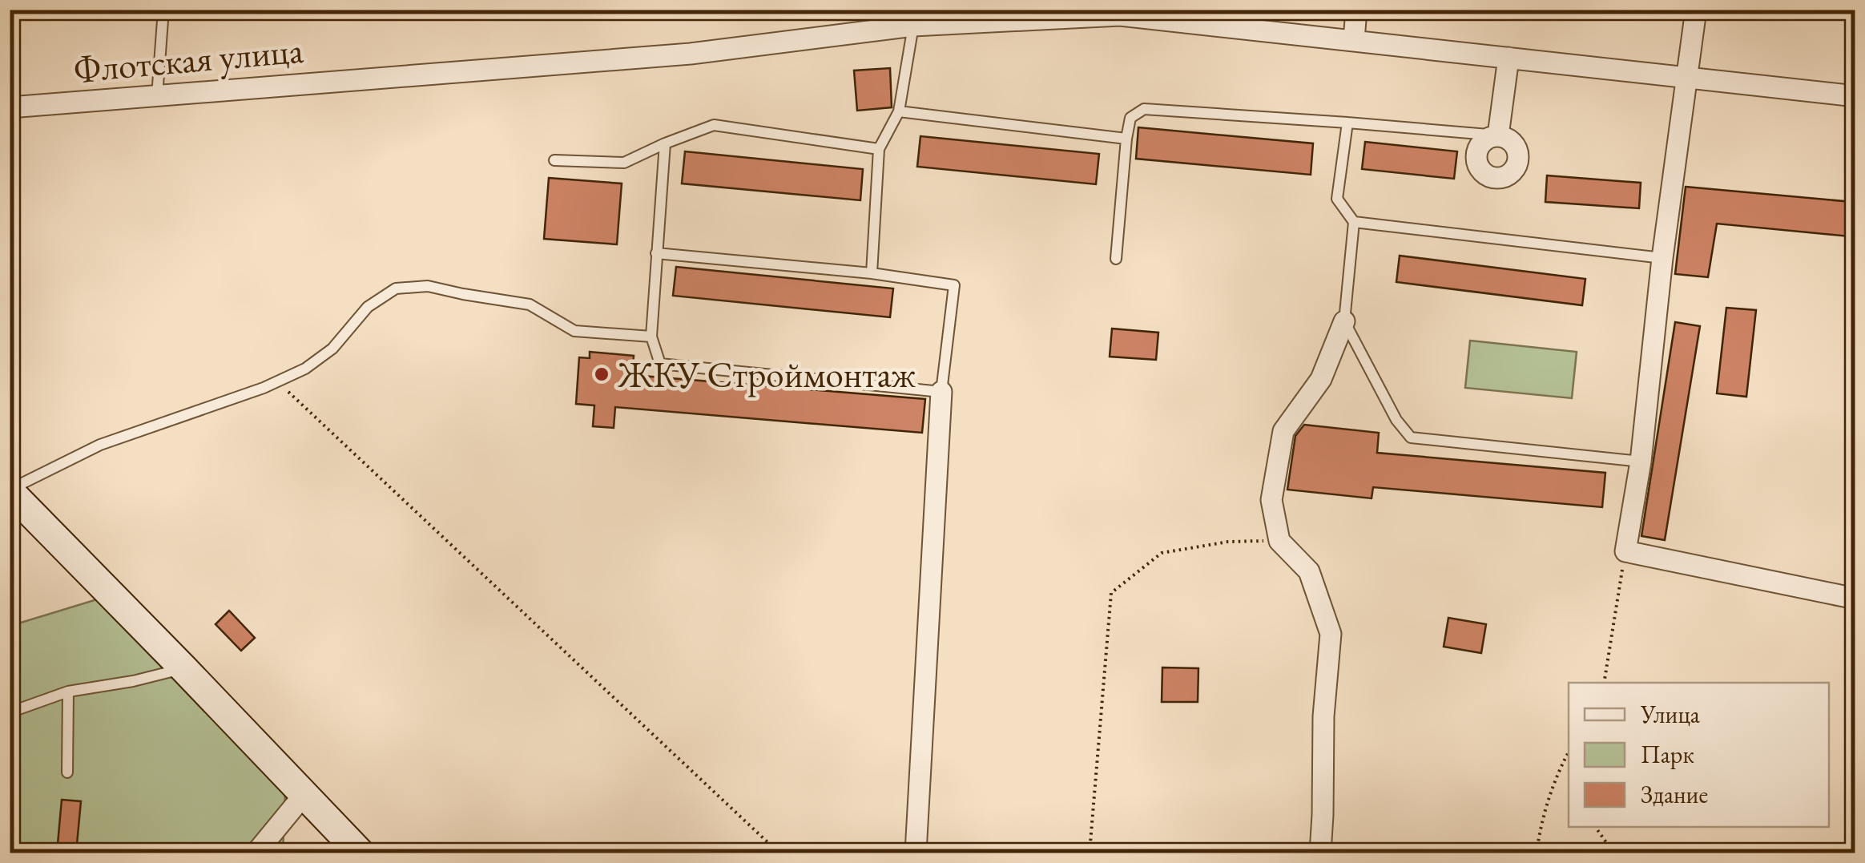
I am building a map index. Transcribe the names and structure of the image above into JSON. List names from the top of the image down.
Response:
{
  "streets": {
    "street": ["Флотская улица"]
  },
  "places": ["ЖКУ Строймонтаж"],
  "legend": ["Улица", "Парк", "Здание"]
}
